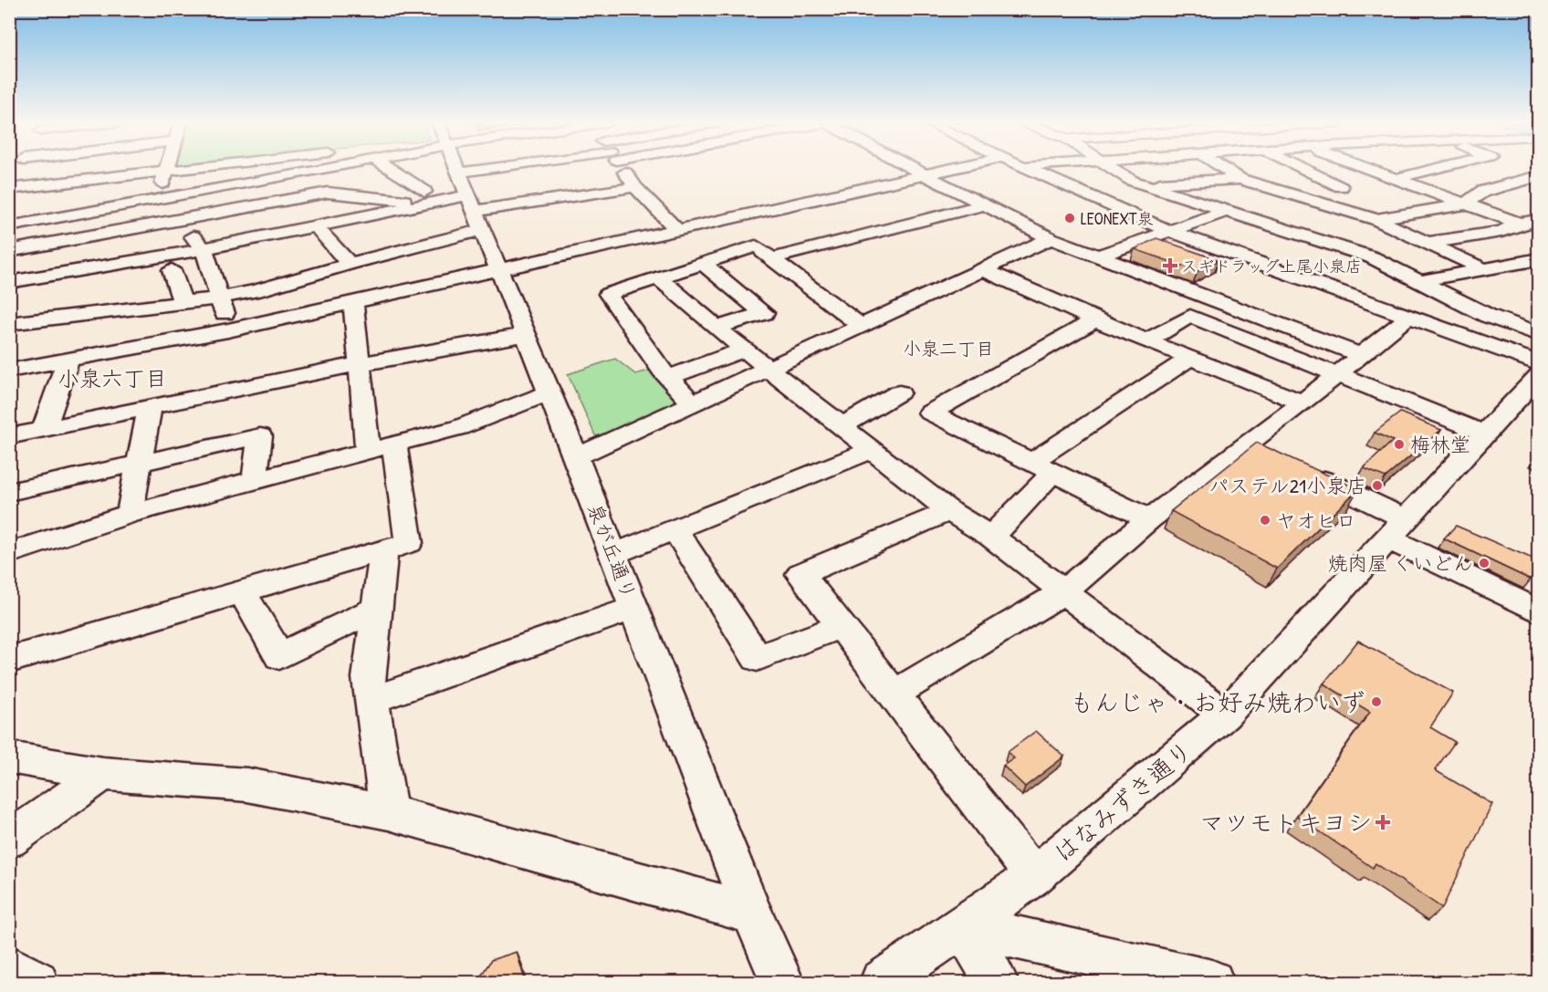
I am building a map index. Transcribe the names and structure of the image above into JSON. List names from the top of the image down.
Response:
{
  "streets": {
    "street": ["泉が丘通り", "はなみずき通り"]
  },
  "districts": ["小泉二丁目", "小泉六丁目"],
  "places": {
    "other": [
      "LEONEXT泉",
      "梅林堂",
      "パステル21小泉店",
      "ヤオヒロ",
      "焼肉屋 くいどん",
      "もんじゃ・お好み焼わいず"
    ],
    "health": ["スギドラッグ上尾小泉店", "マツモトキヨシ"]
  }
}
